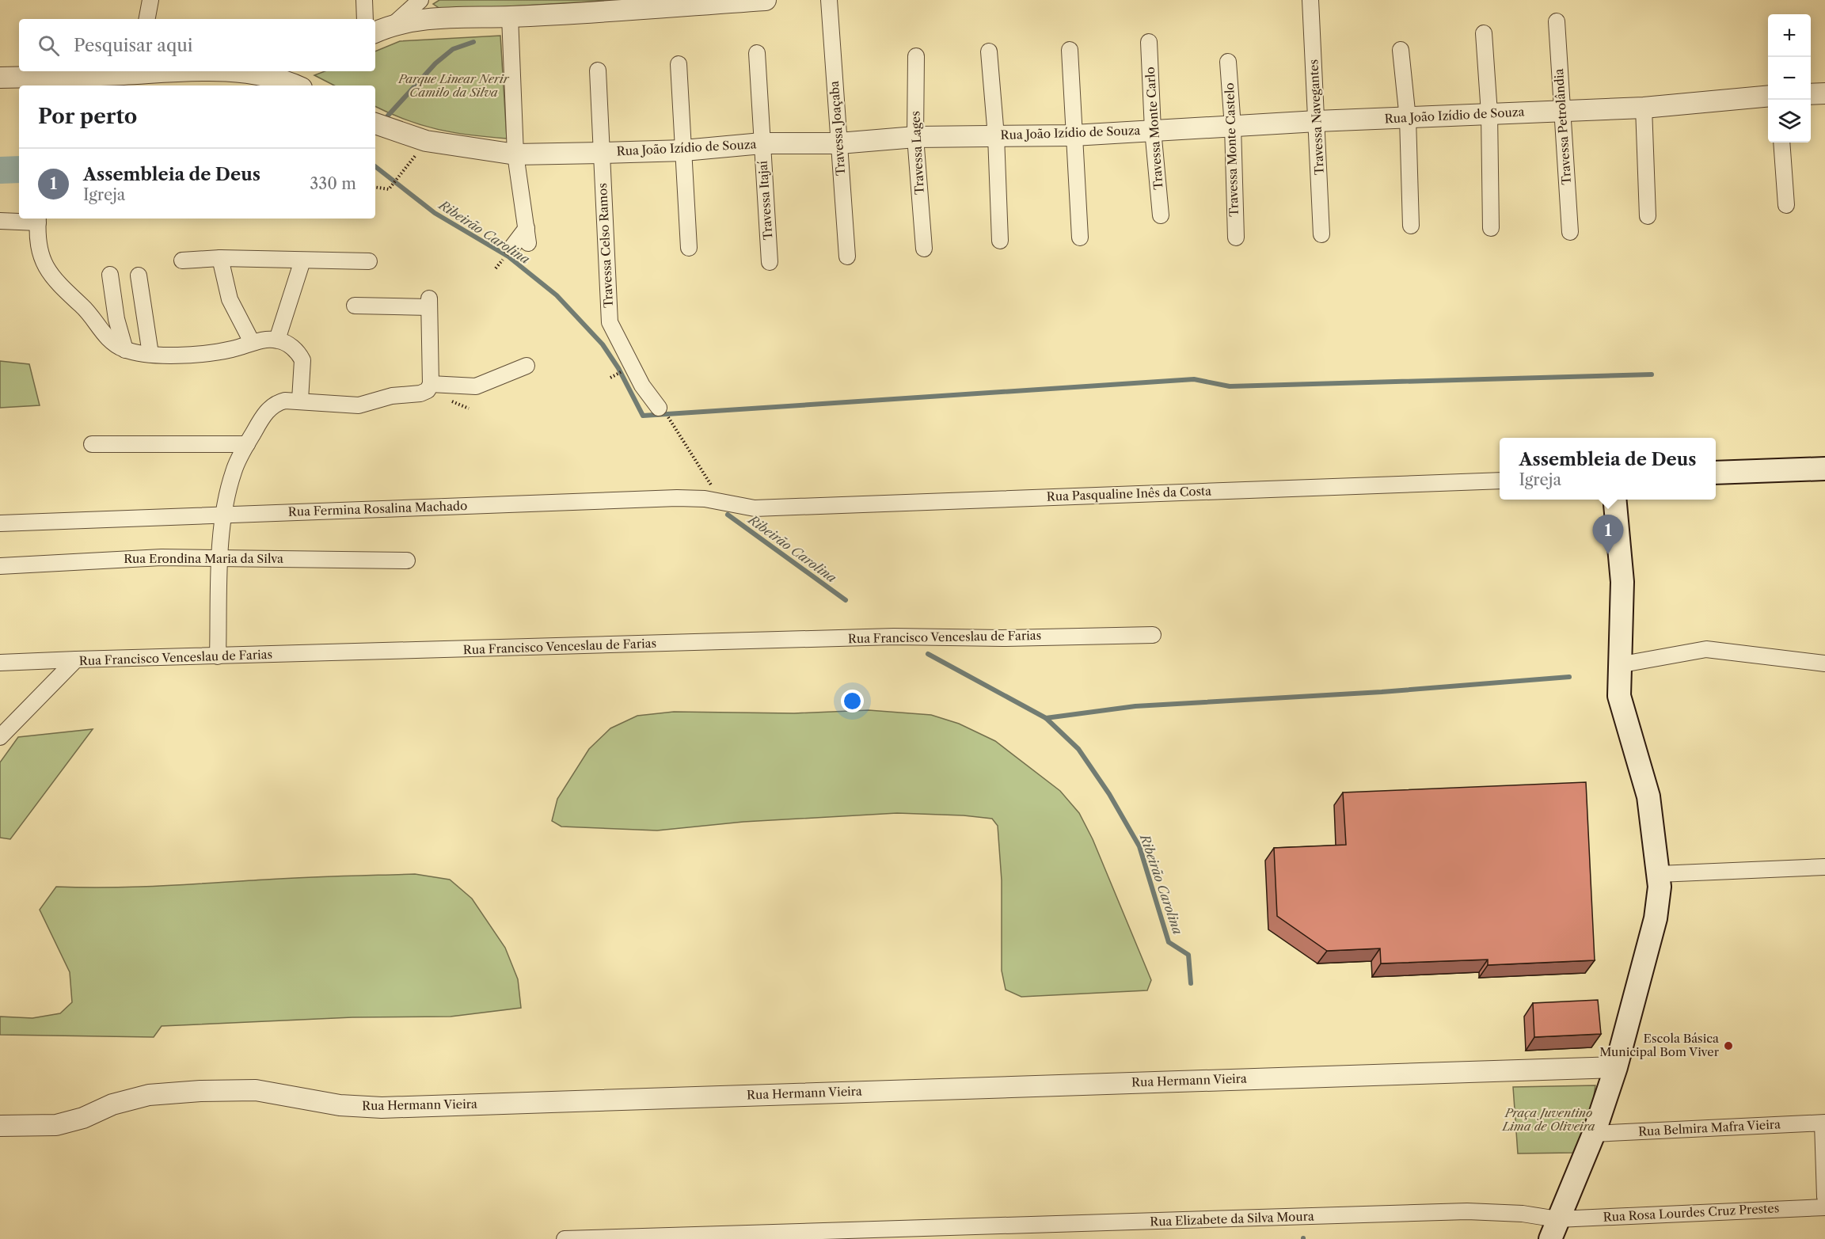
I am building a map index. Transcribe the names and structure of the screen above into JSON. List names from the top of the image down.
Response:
{
  "streets": {
    "street": [
      "Rua João Izídio de Souza",
      "Travessa Navegantes",
      "Travessa Petrolândia",
      "Travessa Joaçaba",
      "Travessa Monte Carlo",
      "Travessa Monte Castelo",
      "Travessa Lages",
      "Travessa Itajaí",
      "Travessa Celso Ramos",
      "Rua Pasqualine Inês da Costa",
      "Rua Fermina Rosalina Machado",
      "Rua Erondina Maria da Silva",
      "Rua Francisco Venceslau de Farias",
      "Rua Hermann Vieira",
      "Rua Belmira Mafra Vieira",
      "Rua Rosa Lourdes Cruz Prestes",
      "Rua Elizabete da Silva Moura"
    ]
  },
  "crossings": [
    ["Rua João Izídio de Souza", "Travessa Navegantes"],
    ["Rua João Izídio de Souza", "Travessa Petrolândia"],
    ["Rua João Izídio de Souza", "Travessa Joaçaba"],
    ["Rua João Izídio de Souza", "Travessa Monte Carlo"],
    ["Rua João Izídio de Souza", "Travessa Monte Castelo"],
    ["Rua João Izídio de Souza", "Travessa Lages"],
    ["Rua João Izídio de Souza", "Travessa Itajaí"],
    ["Rua João Izídio de Souza", "Travessa Celso Ramos"],
    ["Rua Pasqualine Inês da Costa", "Rua Fermina Rosalina Machado"],
    ["Rua Rosa Lourdes Cruz Prestes", "Rua Elizabete da Silva Moura"]
  ],
  "water": ["Ribeirão Carolina"],
  "parks": ["Parque Linear Nerir Camilo da Silva", "Praça Juventino Lima de Oliveira"],
  "places": ["Escola Básica Municipal Bom Viver"],
  "page": {
    "map_buttons": ["+", "−"],
    "search": "Pesquisar aqui",
    "heading": "Por perto",
    "list": [
      {
        "mark": "1",
        "name": "Assembleia de Deus",
        "note": "Igreja",
        "value": "330 m"
      }
    ],
    "popup": ["Assembleia de Deus", "Igreja"],
    "pins": "1"
  }
}
